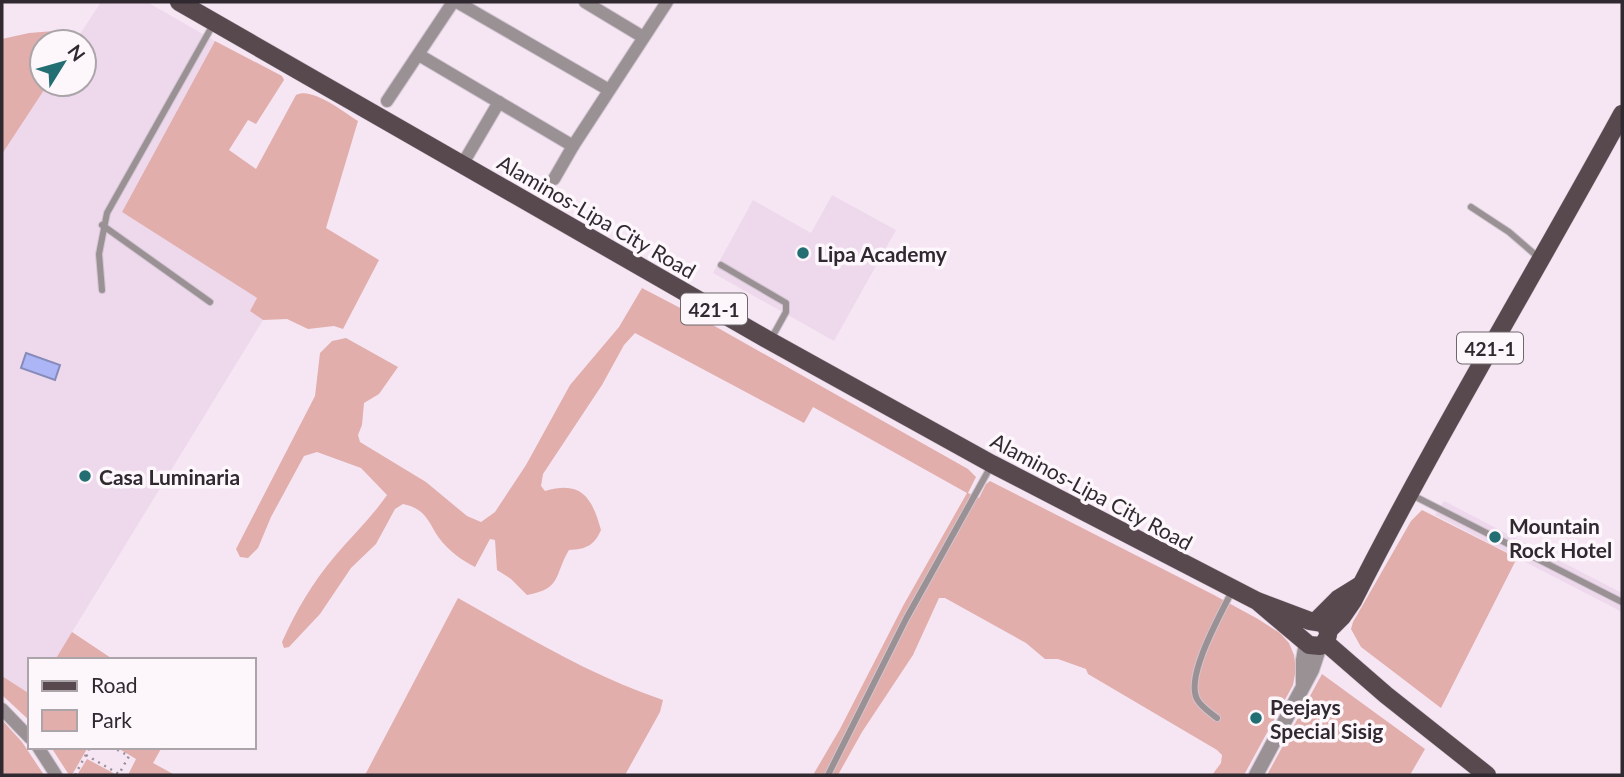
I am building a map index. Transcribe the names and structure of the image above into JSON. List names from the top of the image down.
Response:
{
  "streets": {
    "main road": ["Alaminos-Lipa City Road", "421-1"]
  },
  "crossings": [
    ["Alaminos-Lipa City Road", "421-1"]
  ],
  "places": [
    "Lipa Academy",
    "Casa Luminaria",
    "Mountain Rock Hotel",
    "Peejays Special Sisig"
  ],
  "legend": ["Road", "Park"],
  "north": "top right"
}
